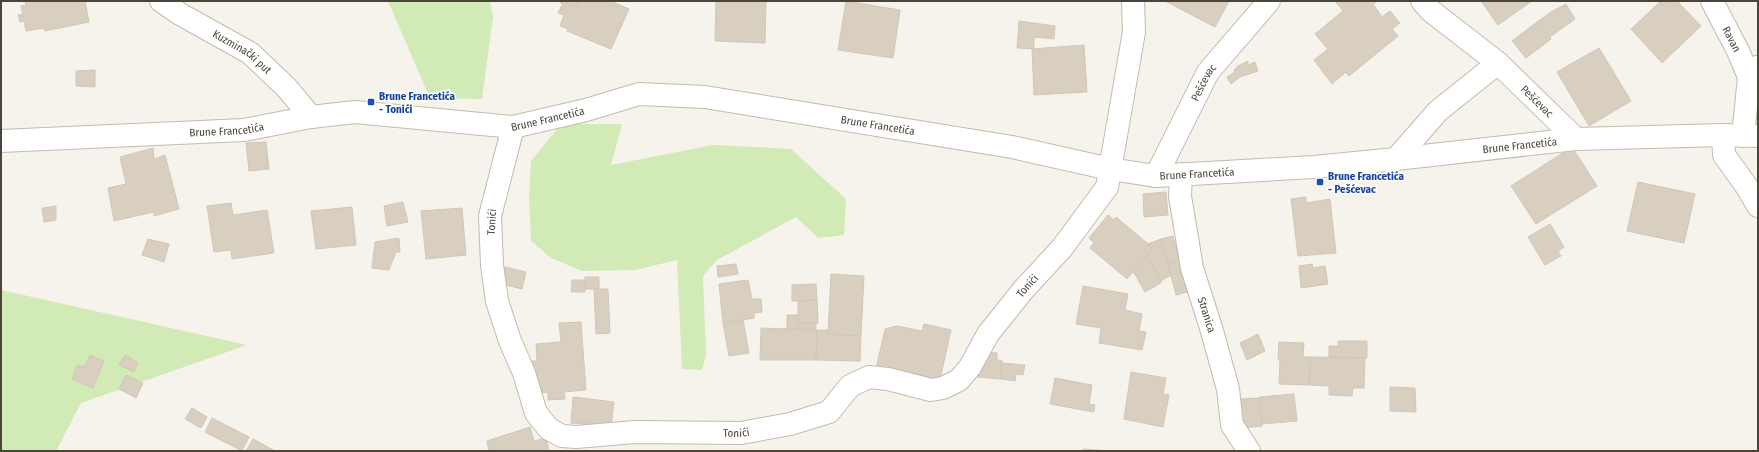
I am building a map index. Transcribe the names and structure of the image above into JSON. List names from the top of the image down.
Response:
{
  "streets": {
    "street": [
      "Ravan",
      "Kuzminački put",
      "Pešćevac",
      "Brune Francetića",
      "Tonići",
      "Stranica"
    ]
  },
  "crossings": [
    ["Ravan", "Brune Francetića"],
    ["Kuzminački put", "Brune Francetića"],
    ["Pešćevac", "Brune Francetića"],
    ["Brune Francetića", "Tonići"],
    ["Brune Francetića", "Stranica"]
  ],
  "places": {
    "transit": ["Brune Francetića - Tonići", "Brune Francetića - Pešćevac"]
  }
}
